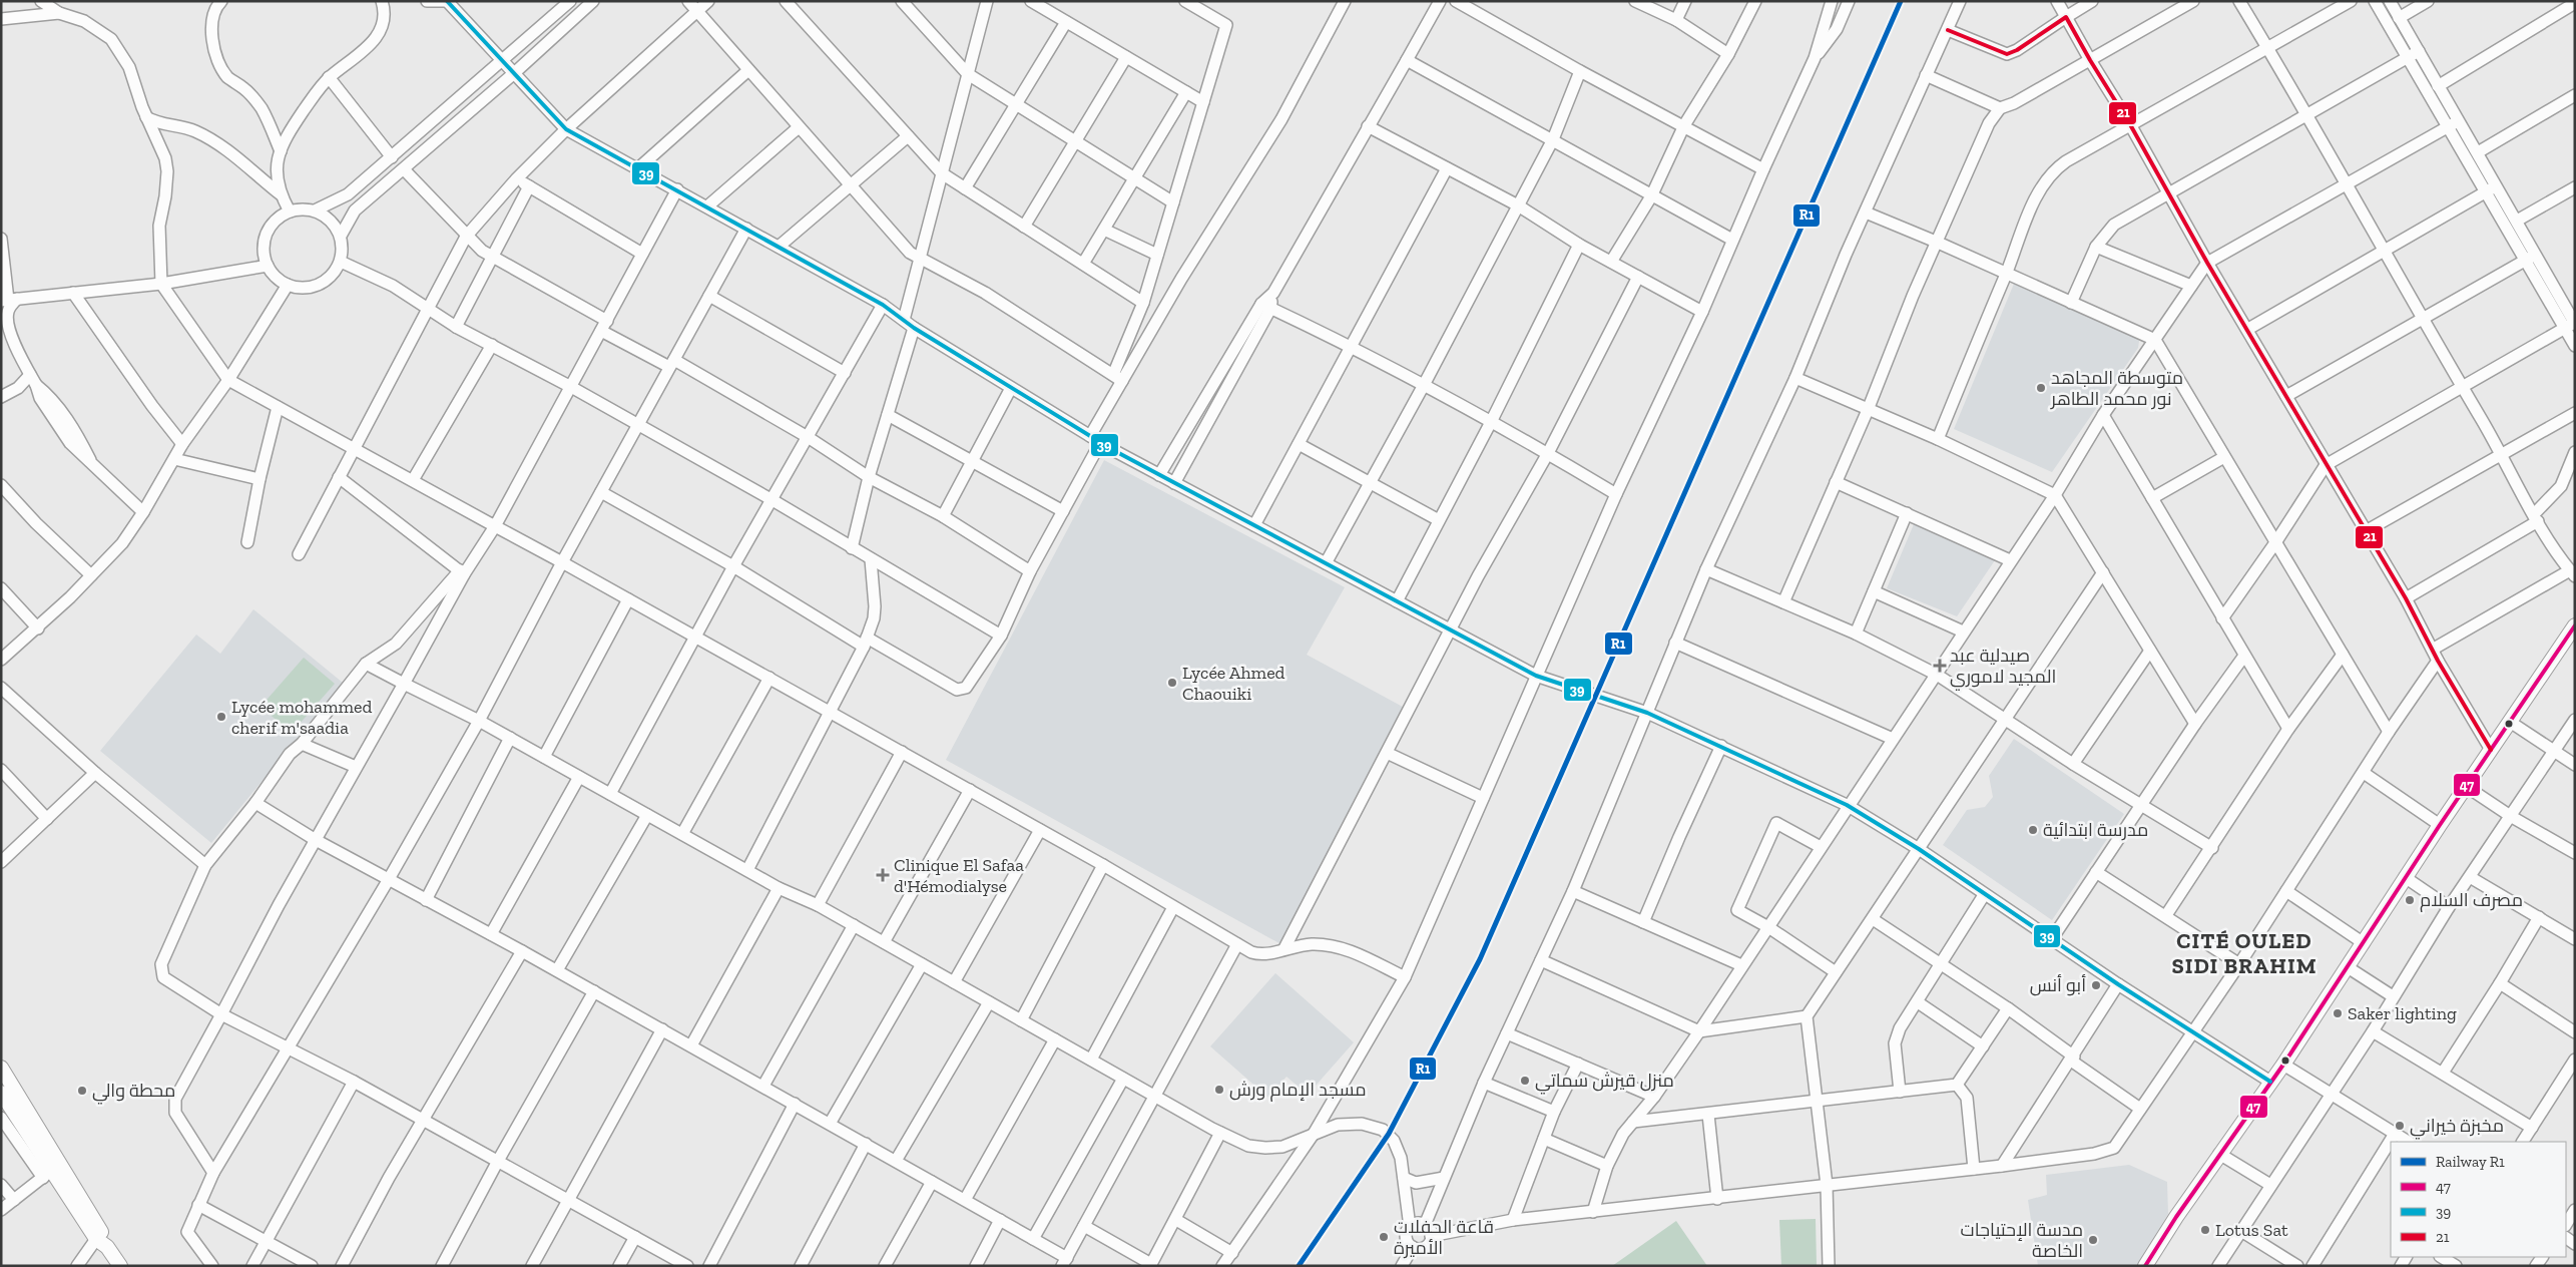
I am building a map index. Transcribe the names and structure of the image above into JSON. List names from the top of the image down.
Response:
{
  "districts": ["CITÉ OULED SIDI BRAHIM"],
  "places": {
    "other": [
      "متوسطة المجاهد نور محمد الطاهر",
      "Lycée Ahmed Chaouiki",
      "Lycée mohammed cherif m'saadia",
      "مدرسة ابتدائية",
      "مصرف السلام",
      "أبو أنس",
      "Saker lighting",
      "منزل قيرش سماتي",
      "مسجد الإمام ورش",
      "محطة والي",
      "مخبزة خيراني",
      "Lotus Sat",
      "قاعة الحفلات الأميرة",
      "مدسة الإحتياجات الخاصة"
    ],
    "health": ["صيدلية عبد المجيد لاموري", "Clinique El Safaa d'Hémodialyse"]
  },
  "lines": [
    "rail line R1",
    "transit line 39",
    "transit line 21",
    "transit line 47"
  ],
  "legend": [
    "Railway R1",
    "47",
    "39",
    "21"
  ]
}
